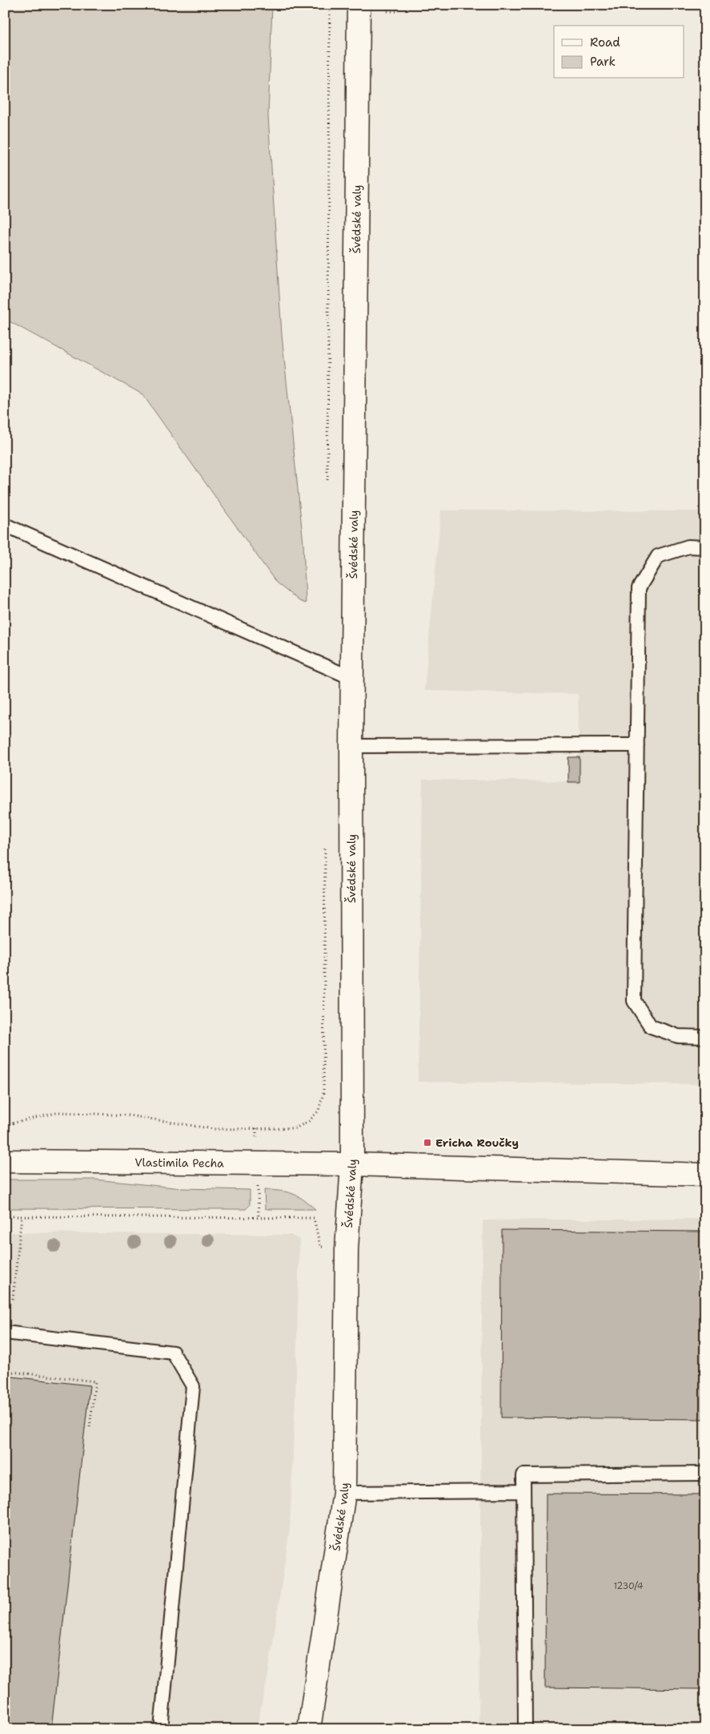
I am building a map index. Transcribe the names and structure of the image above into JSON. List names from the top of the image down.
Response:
{
  "streets": {
    "street": ["Švédské valy", "Vlastimila Pecha"]
  },
  "crossings": [
    ["Švédské valy", "Vlastimila Pecha"]
  ],
  "places": {
    "transit": ["Ericha Roučky"]
  },
  "house_numbers": ["1230/4"],
  "legend": ["Road", "Park"]
}
